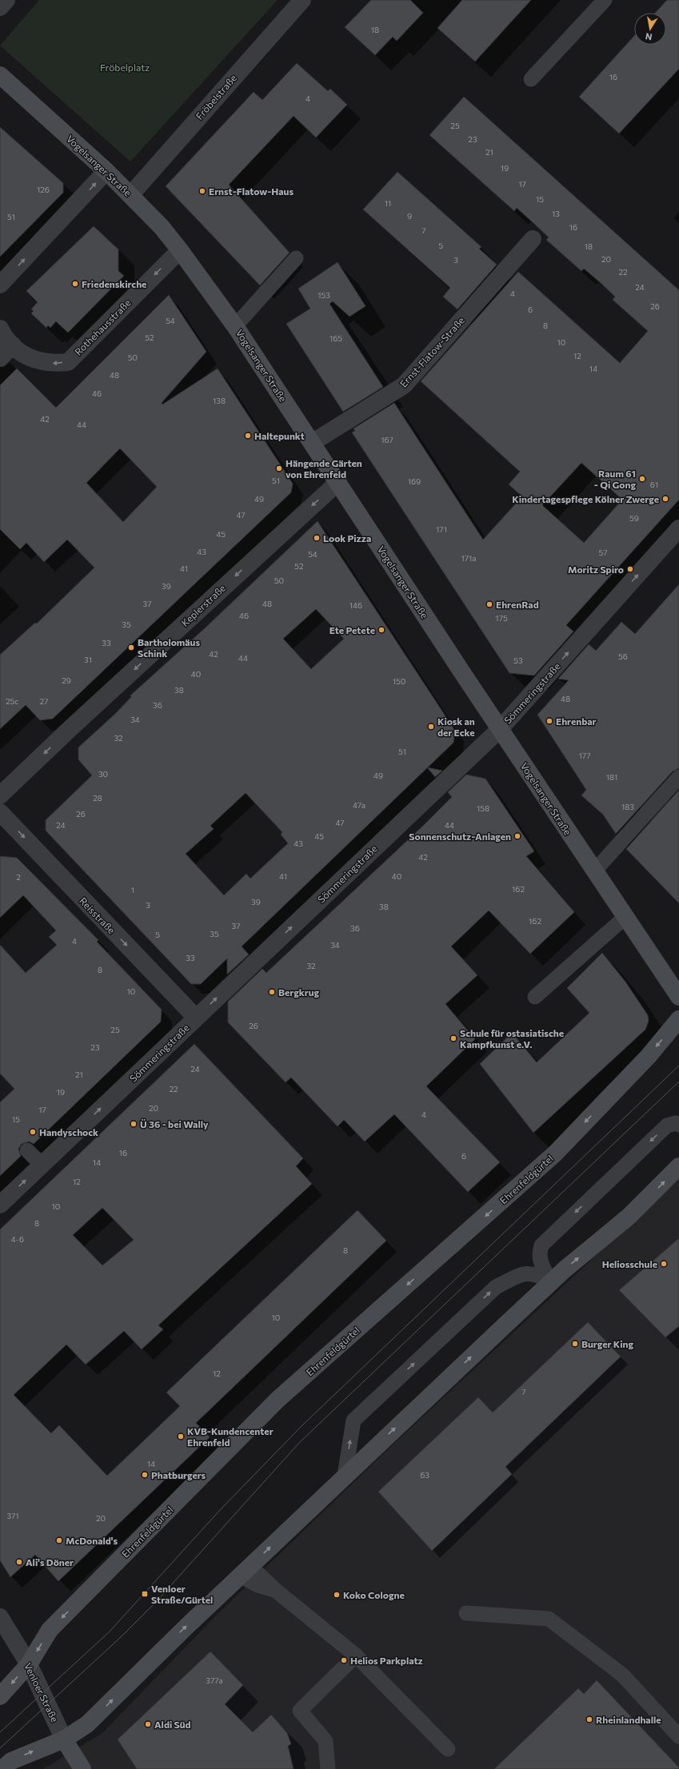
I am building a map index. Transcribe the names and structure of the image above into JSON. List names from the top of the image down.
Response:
{
  "streets": {
    "main road": ["Vogelsanger Straße", "Ehrenfeldgürtel", "Venloer Straße"],
    "street": [
      "Fröbelstraße",
      "Rothehausstraße",
      "Ernst-Flatow-Straße",
      "Keplerstraße",
      "Sömmeringstraße",
      "Reisstraße"
    ]
  },
  "crossings": [
    ["Fröbelstraße", "Vogelsanger Straße"],
    ["Vogelsanger Straße", "Rothehausstraße"],
    ["Vogelsanger Straße", "Ernst-Flatow-Straße"],
    ["Vogelsanger Straße", "Keplerstraße"],
    ["Vogelsanger Straße", "Sömmeringstraße"],
    ["Sömmeringstraße", "Reisstraße"],
    ["Ehrenfeldgürtel", "Venloer Straße"]
  ],
  "one_way": [
    "Rothehausstraße",
    "Keplerstraße",
    "Sömmeringstraße",
    "Reisstraße"
  ],
  "parks": ["Fröbelplatz"],
  "places": {
    "other": [
      "Ernst-Flatow-Haus",
      "Friedenskirche",
      "Haltepunkt",
      "Hängende Gärten von Ehrenfeld",
      "Raum 61 - Qi Gong",
      "Kindertagespflege Kölner Zwerge",
      "Look Pizza",
      "Moritz Spiro",
      "EhrenRad",
      "Ete Petete",
      "Bartholomäus Schink",
      "Ehrenbar",
      "Kiosk an der Ecke",
      "Sonnenschutz-Anlagen",
      "Bergkrug",
      "Schule für ostasiatische Kampfkunst e.V.",
      "Ü 36 - bei Wally",
      "Handyschock",
      "Heliosschule",
      "Burger King",
      "KVB-Kundencenter Ehrenfeld",
      "Phatburgers",
      "McDonald's",
      "Ali's Döner",
      "Koko Cologne",
      "Helios Parkplatz",
      "Rheinlandhalle",
      "Aldi Süd"
    ],
    "transit": ["Venloer Straße/Gürtel"]
  },
  "house_numbers": [
    "18",
    "16",
    "4",
    "25",
    "23",
    "21",
    "19",
    "17",
    "126",
    "15",
    "11",
    "13",
    "9",
    "51",
    "16",
    "7",
    "5",
    "18",
    "20",
    "3",
    "22",
    "24",
    "4",
    "153",
    "26",
    "6",
    "54",
    "8",
    "52",
    "165",
    "10",
    "12",
    "50",
    "14",
    "48",
    "46",
    "138",
    "42",
    "44",
    "167",
    "51",
    "169",
    "61",
    "49",
    "47",
    "59",
    "171",
    "45",
    "43",
    "57",
    "54",
    "171a",
    "52",
    "41",
    "50",
    "39",
    "37",
    "48",
    "146",
    "46",
    "175",
    "35",
    "33",
    "42",
    "56",
    "44",
    "31",
    "53",
    "40",
    "29",
    "150",
    "38",
    "48",
    "25c",
    "27",
    "36",
    "34",
    "32",
    "51",
    "177",
    "30",
    "49",
    "181",
    "28",
    "47a",
    "183",
    "158",
    "26",
    "47",
    "24",
    "44",
    "45",
    "43",
    "42",
    "41",
    "40",
    "2",
    "162",
    "1",
    "39",
    "3",
    "38",
    "162",
    "37",
    "36",
    "35",
    "5",
    "4",
    "34",
    "33",
    "32",
    "8",
    "10",
    "26",
    "25",
    "23",
    "24",
    "21",
    "22",
    "19",
    "20",
    "17",
    "4",
    "15",
    "16",
    "6",
    "14",
    "12",
    "10",
    "8",
    "4-6",
    "8",
    "10",
    "12",
    "7",
    "14",
    "63",
    "371",
    "20",
    "377a"
  ],
  "north": "bottom"
}
